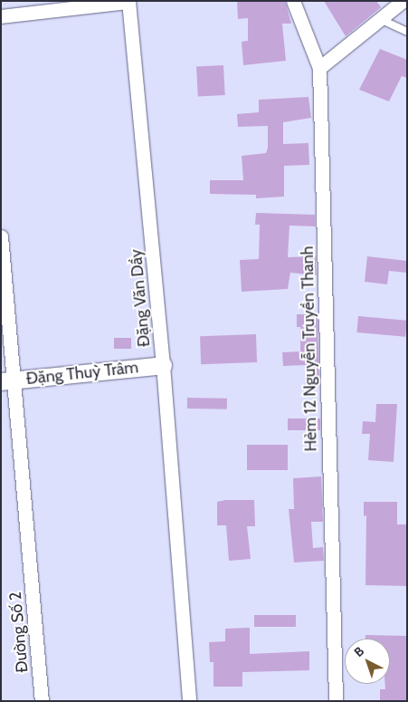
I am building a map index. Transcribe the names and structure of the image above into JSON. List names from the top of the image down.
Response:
{
  "streets": {
    "street": [
      "Đặng Văn Dầy",
      "Hẻm 12 Nguyễn Truyền Thanh",
      "Đặng Thuỳ Trâm",
      "Đường Số 2"
    ]
  },
  "crossings": [
    ["Đặng Văn Dầy", "Đặng Thuỳ Trâm"],
    ["Đặng Thuỳ Trâm", "Đường Số 2"]
  ],
  "north": "top left"
}
